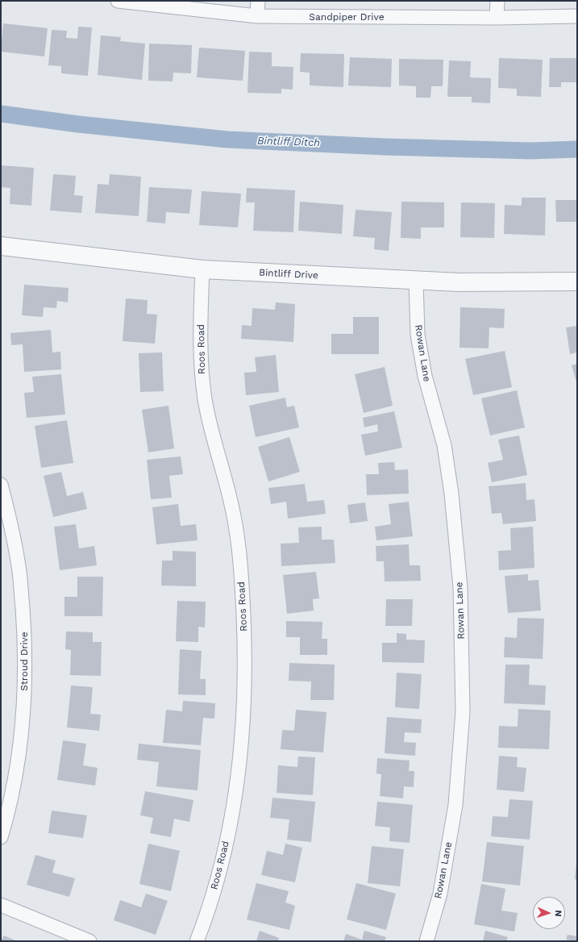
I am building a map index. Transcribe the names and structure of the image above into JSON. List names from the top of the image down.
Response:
{
  "streets": {
    "street": [
      "Sandpiper Drive",
      "Bintliff Drive",
      "Roos Road",
      "Rowan Lane",
      "Stroud Drive"
    ]
  },
  "crossings": [
    ["Bintliff Drive", "Roos Road"],
    ["Bintliff Drive", "Rowan Lane"]
  ],
  "water": ["Bintliff Ditch"],
  "north": "right"
}
